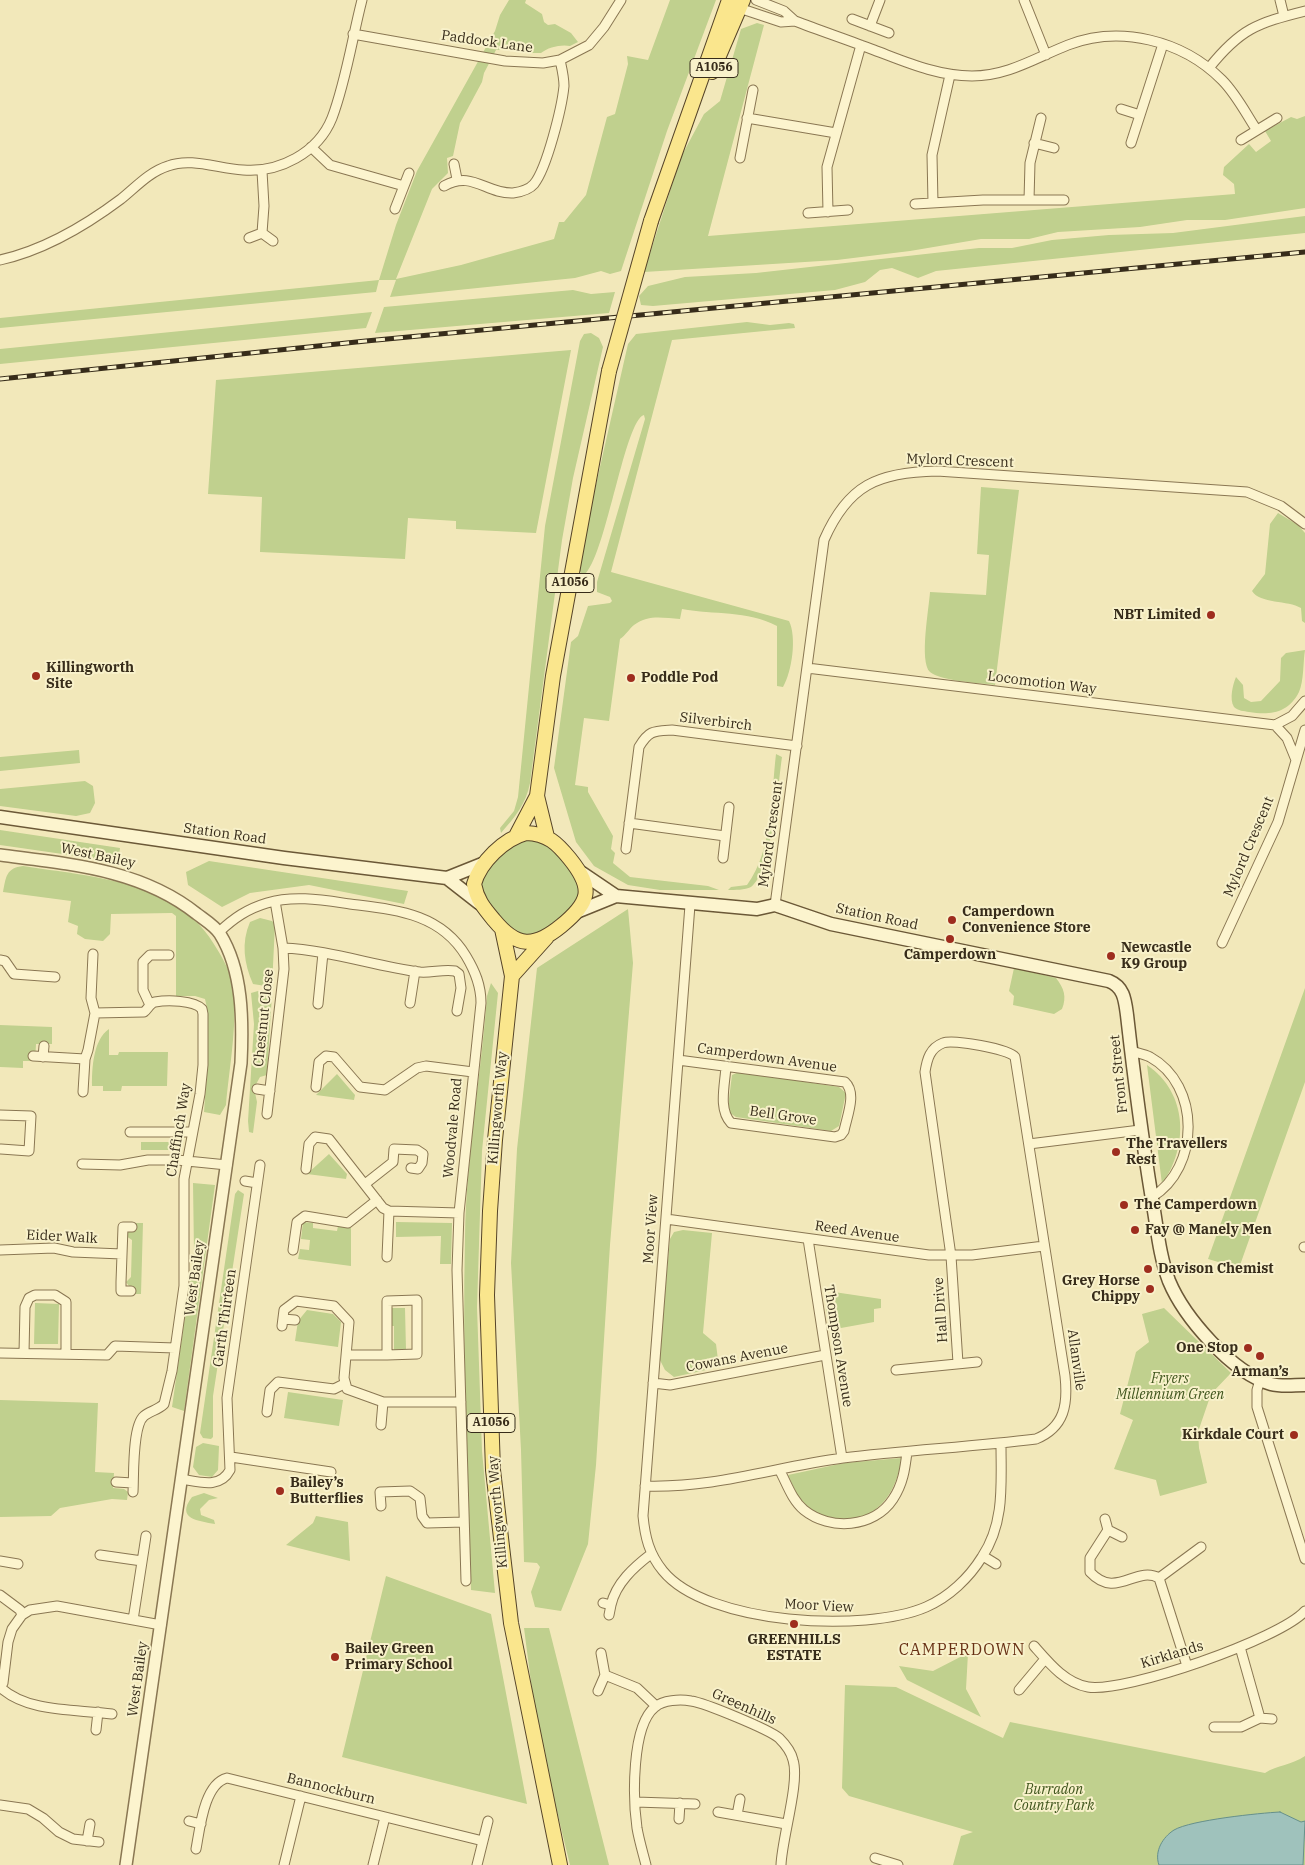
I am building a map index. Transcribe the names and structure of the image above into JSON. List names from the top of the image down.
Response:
{
  "streets": {
    "main road": [
      "A1056",
      "Station Road",
      "Front Street",
      "Killingworth Way"
    ],
    "street": [
      "Paddock Lane",
      "Mylord Crescent",
      "Locomotion Way",
      "Silverbirch",
      "West Bailey",
      "Chestnut Close",
      "Camperdown Avenue",
      "Bell Grove",
      "Woodvale Road",
      "Chaffinch Way",
      "Moor View",
      "Reed Avenue",
      "Eider Walk",
      "Hall Drive",
      "Garth Thirteen",
      "Thompson Avenue",
      "Cowans Avenue",
      "Allanville",
      "Kirklands",
      "Greenhills",
      "Bannockburn"
    ]
  },
  "crossings": [
    ["A1056", "Station Road"],
    ["A1056", "Killingworth Way"],
    ["Mylord Crescent", "Locomotion Way"],
    ["Mylord Crescent", "Silverbirch"],
    ["Mylord Crescent", "Station Road"],
    ["Station Road", "Front Street"],
    ["Station Road", "Killingworth Way"],
    ["Station Road", "Moor View"],
    ["West Bailey", "Woodvale Road"],
    ["West Bailey", "Garth Thirteen"],
    ["Chestnut Close", "Woodvale Road"],
    ["Camperdown Avenue", "Bell Grove"],
    ["Camperdown Avenue", "Moor View"],
    ["Moor View", "Reed Avenue"],
    ["Moor View", "Cowans Avenue"],
    ["Moor View", "Allanville"],
    ["Reed Avenue", "Hall Drive"],
    ["Reed Avenue", "Thompson Avenue"],
    ["Reed Avenue", "Allanville"],
    ["Hall Drive", "Allanville"],
    ["Thompson Avenue", "Cowans Avenue"],
    ["Thompson Avenue", "Allanville"]
  ],
  "districts": ["CAMPERDOWN"],
  "parks": ["Fryers Millennium Green", "Burradon Country Park"],
  "places": [
    "NBT Limited",
    "Killingworth Site",
    "Poddle Pod",
    "Camperdown Convenience Store",
    "Camperdown",
    "Newcastle K9 Group",
    "The Travellers Rest",
    "The Camperdown",
    "Fay @ Manely Men",
    "Davison Chemist",
    "Grey Horse Chippy",
    "One Stop",
    "Arman’s",
    "Kirkdale Court",
    "Bailey’s Butterflies",
    "GREENHILLS ESTATE",
    "Bailey Green Primary School"
  ]
}
